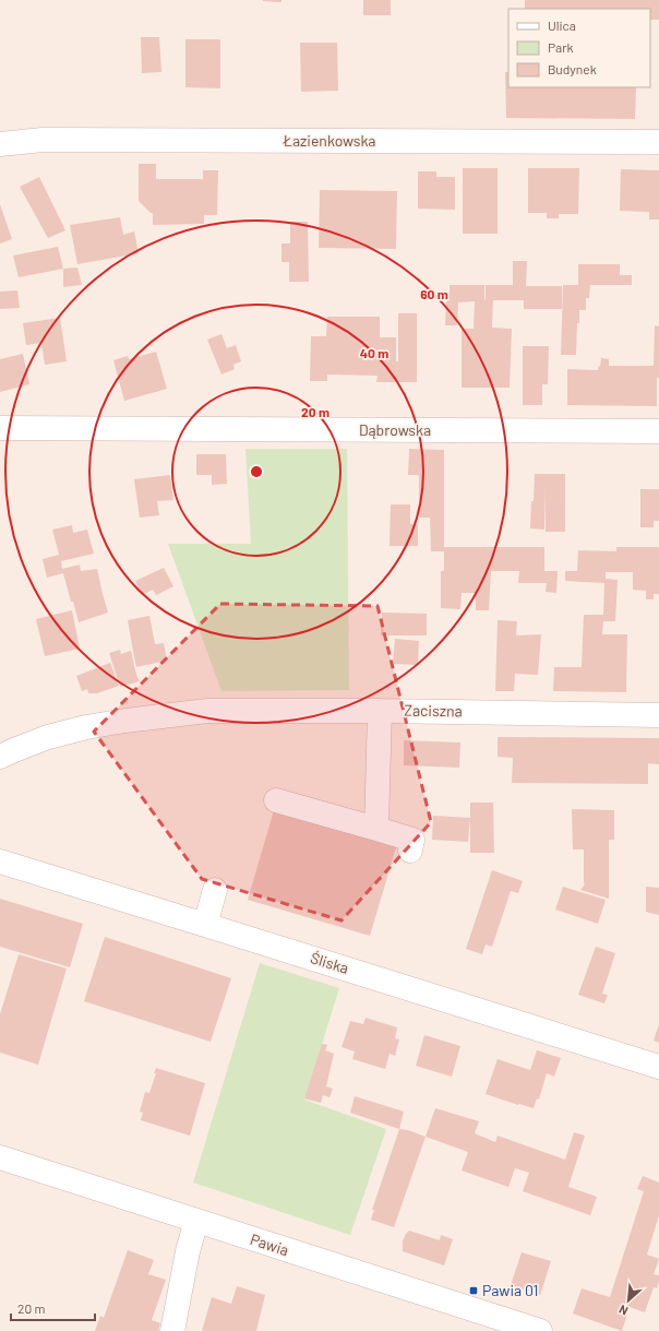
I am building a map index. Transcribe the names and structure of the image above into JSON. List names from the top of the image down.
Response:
{
  "streets": {
    "street": [
      "Łazienkowska",
      "Dąbrowska",
      "Zaciszna",
      "Śliska",
      "Pawia"
    ]
  },
  "places": {
    "transit": ["Pawia 01"]
  },
  "legend": ["Ulica", "Park", "Budynek"],
  "scale_bar": "20 m",
  "north": "bottom left",
  "rings": ["60 m", "40 m", "20 m"]
}
